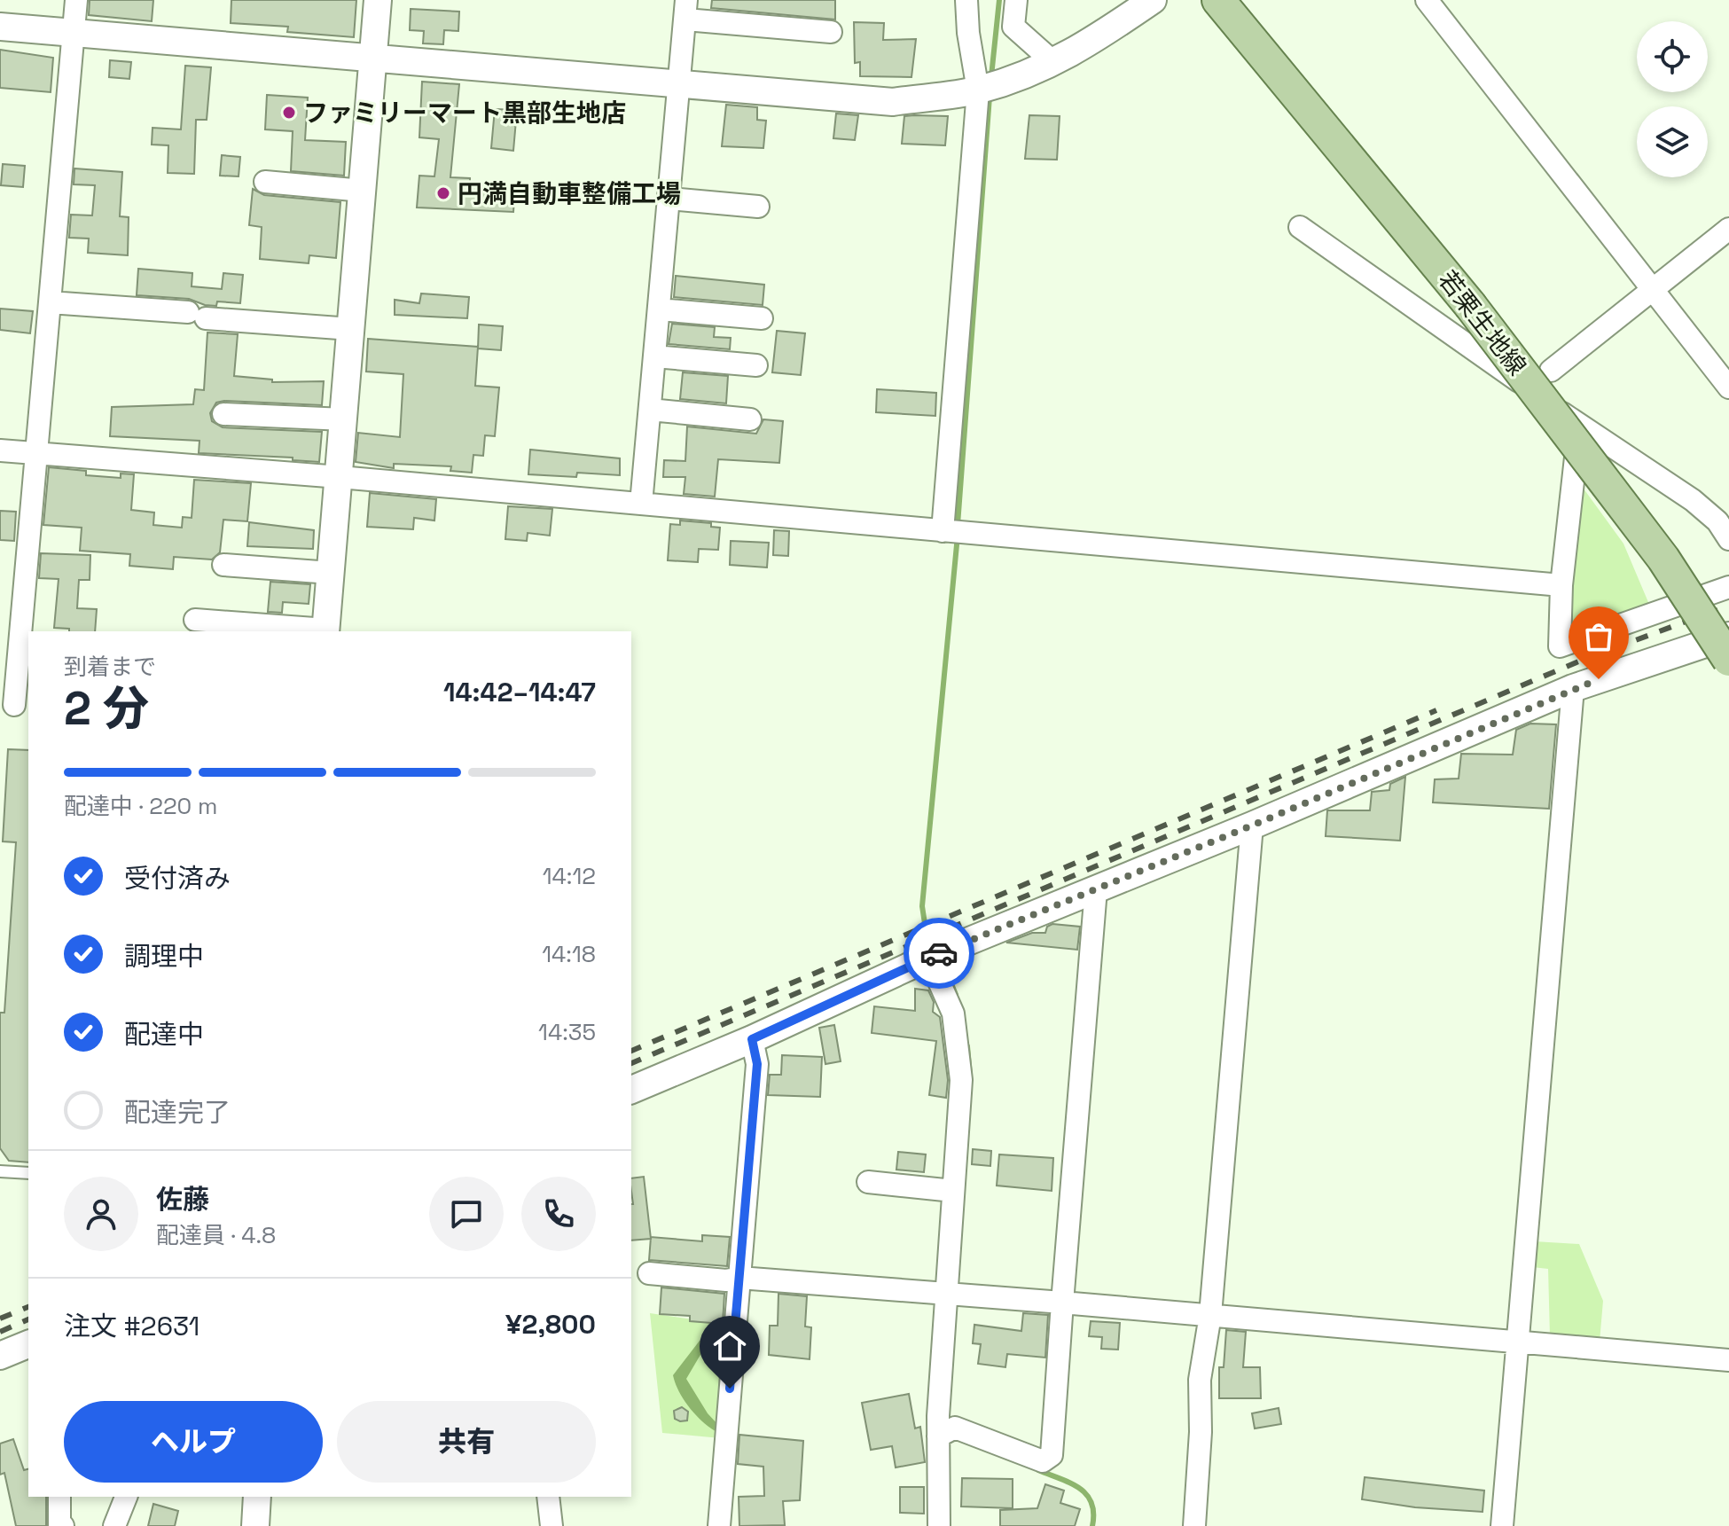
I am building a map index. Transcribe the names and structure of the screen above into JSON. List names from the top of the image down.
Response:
{
  "streets": {
    "main road": ["若栗生地線"]
  },
  "places": ["ファミリーマート黒部生地店", "円満自動車整備工場"],
  "page": {
    "heading": ["2 分", "到着まで", "14:42–14:47"],
    "panel": [
      "佐藤",
      "配達員 · 4.8",
      "注文 #2631",
      "¥2,800"
    ],
    "bar": "配達中 · 220 m",
    "list": [
      ["受付済み", "14:12"],
      ["調理中", "14:18"],
      ["配達中", "14:35"],
      "配達完了"
    ],
    "buttons": ["ヘルプ", "共有"]
  }
}
